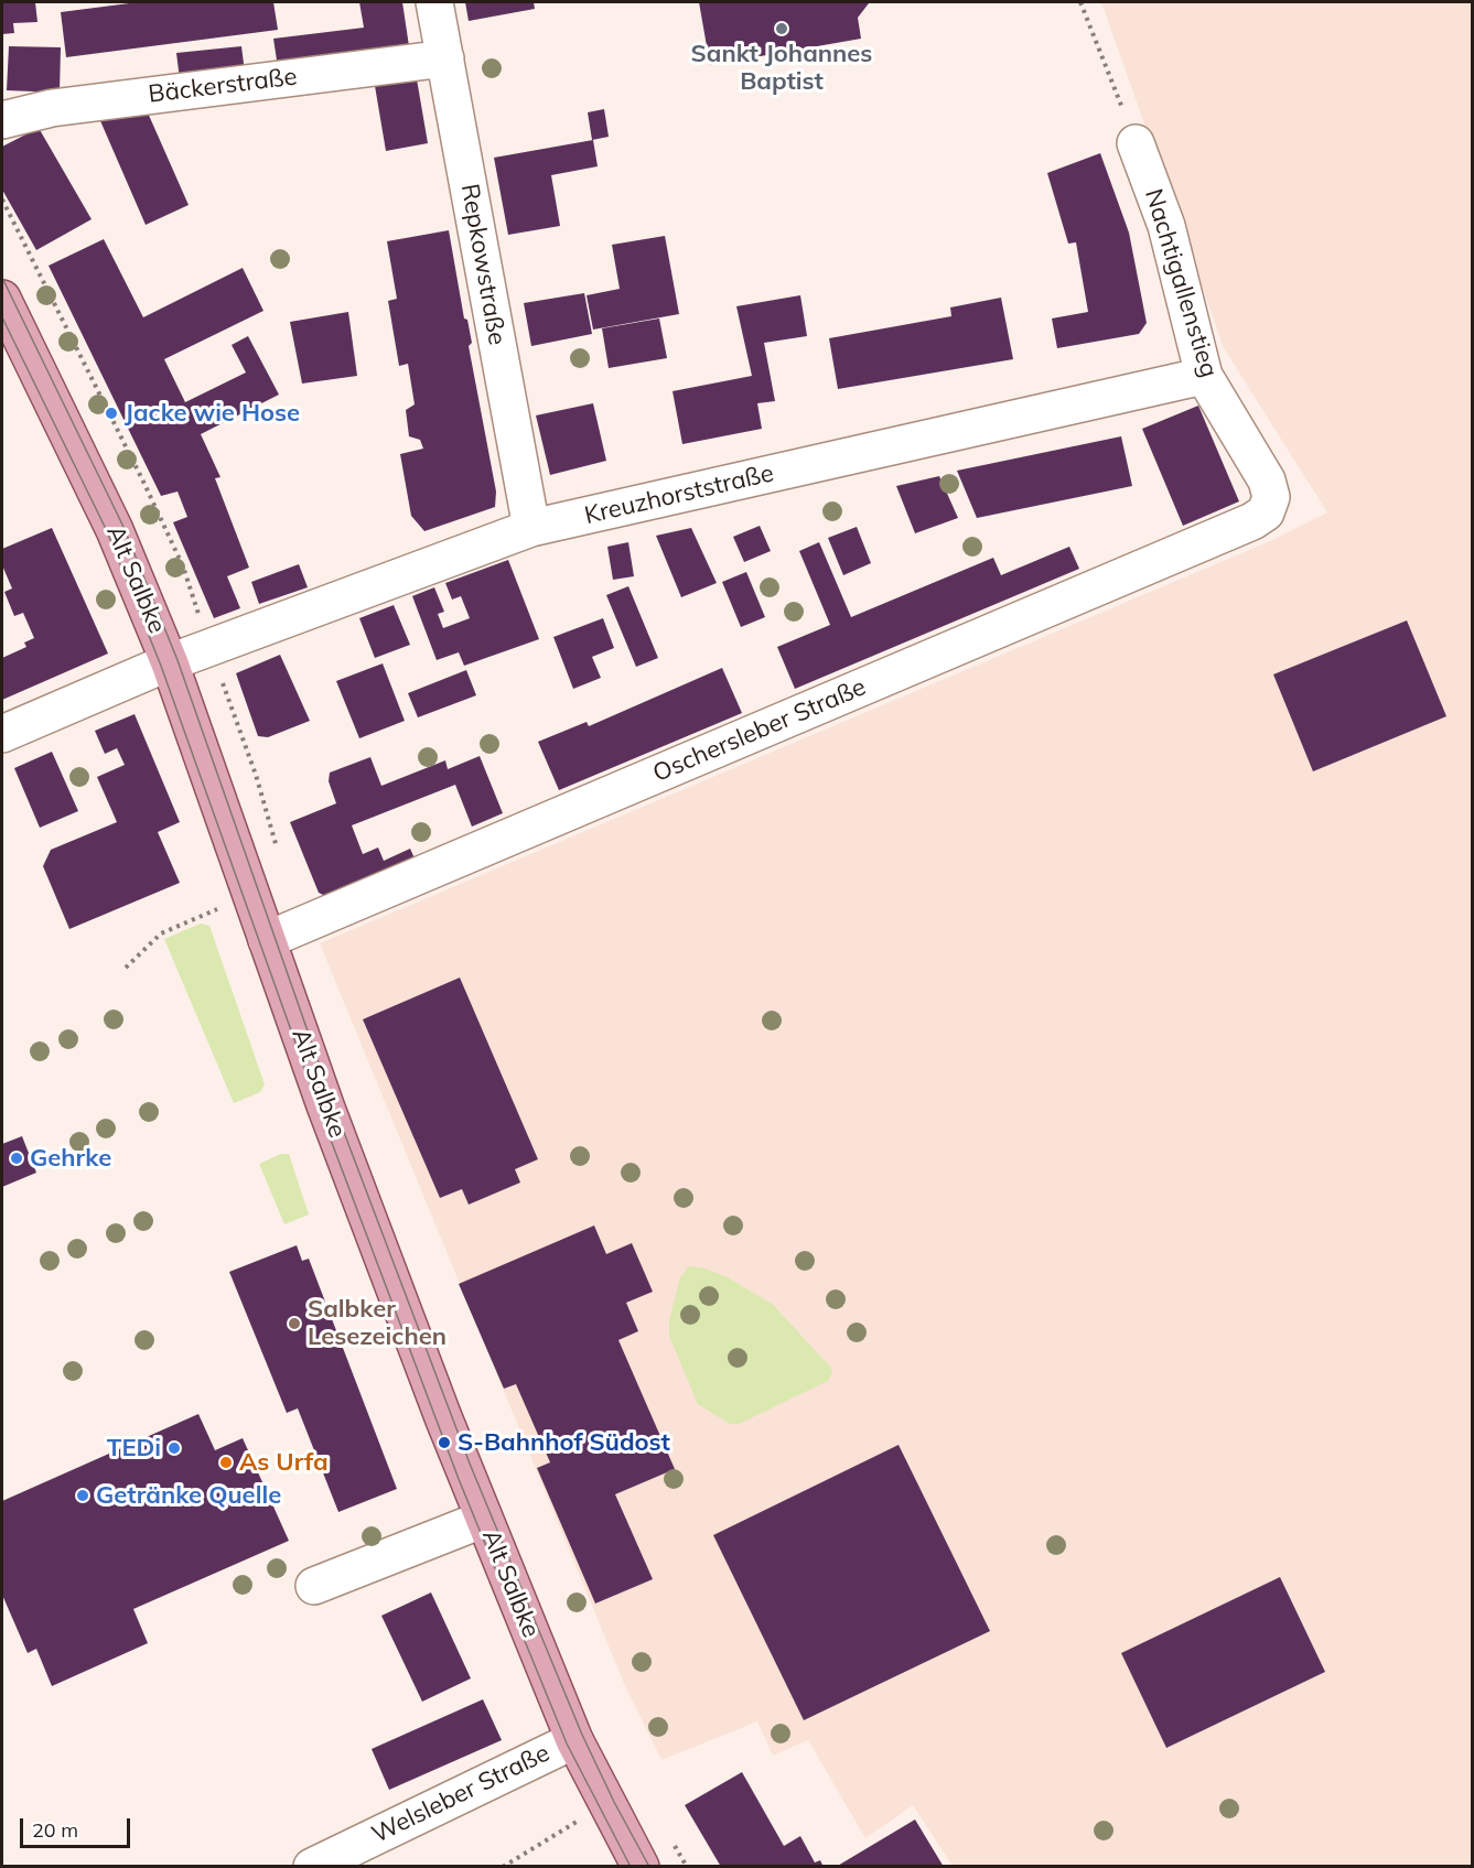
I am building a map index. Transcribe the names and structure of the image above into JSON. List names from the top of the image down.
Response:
{
  "streets": {
    "main road": ["Alt Salbke"],
    "street": [
      "Bäckerstraße",
      "Repkowstraße",
      "Nachtigallenstieg",
      "Kreuzhorststraße",
      "Oschersleber Straße",
      "Welsleber Straße"
    ]
  },
  "crossings": [
    ["Bäckerstraße", "Repkowstraße"],
    ["Repkowstraße", "Kreuzhorststraße"],
    ["Nachtigallenstieg", "Kreuzhorststraße"],
    ["Nachtigallenstieg", "Oschersleber Straße"],
    ["Kreuzhorststraße", "Alt Salbke"],
    ["Alt Salbke", "Oschersleber Straße"],
    ["Alt Salbke", "Welsleber Straße"]
  ],
  "places": [
    "Sankt Johannes Baptist",
    "Jacke wie Hose",
    "Gehrke",
    "Salbker Lesezeichen",
    "S-Bahnhof Südost",
    "TEDi",
    "As Urfa",
    "Getränke Quelle"
  ],
  "scale_bar": "20 m"
}
